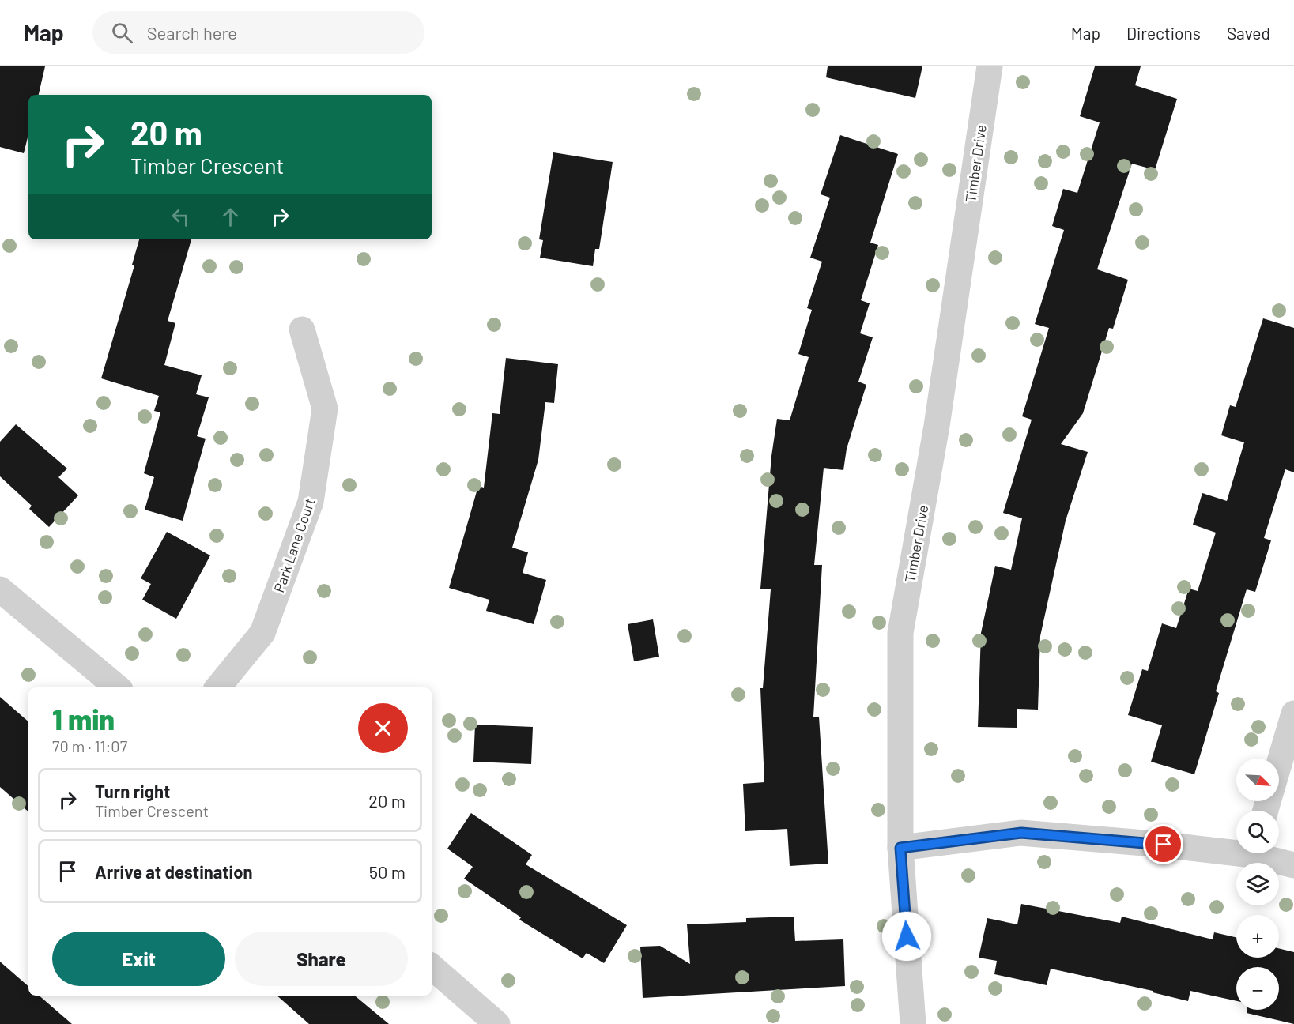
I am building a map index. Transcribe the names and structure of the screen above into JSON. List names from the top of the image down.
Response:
{
  "streets": {
    "street": ["Timber Drive", "Park Lane Court"]
  },
  "north": "bottom right",
  "page": {
    "header": "Map",
    "search": "Search here",
    "nav": ["Map", "Directions", "Saved"],
    "turn": ["20 m", "Timber Crescent"],
    "heading": ["1 min", "70 m · 11:07"],
    "map_buttons": ["+", "−"],
    "list": [
      {
        "name": "Turn right",
        "note": "Timber Crescent",
        "value": "20 m"
      },
      {
        "name": "Arrive at destination",
        "value": "50 m"
      }
    ],
    "buttons": ["Exit", "Share"]
  }
}
